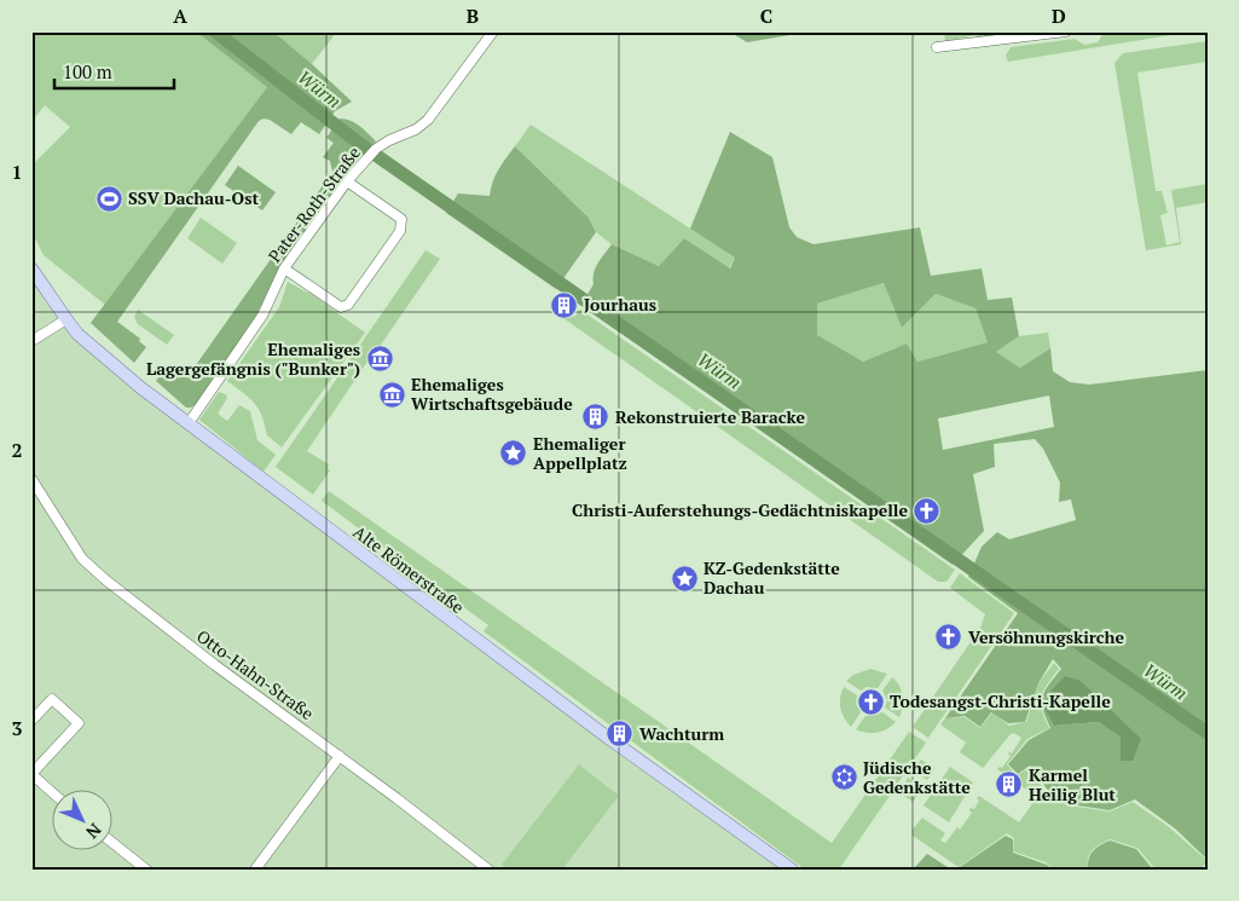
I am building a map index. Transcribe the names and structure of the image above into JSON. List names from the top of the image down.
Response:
{
  "streets": {
    "main road": ["Alte Römerstraße"],
    "street": ["Pater-Roth-Straße", "Otto-Hahn-Straße"]
  },
  "crossings": [
    ["Pater-Roth-Straße", "Alte Römerstraße"]
  ],
  "water": ["Würm"],
  "places": {
    "sports": ["SSV Dachau-Ost"],
    "building": [
      "Jourhaus",
      "Rekonstruierte Baracke",
      "Wachturm",
      "Karmel Heilig Blut"
    ],
    "museum": ["Ehemaliges Lagergefängnis (\"Bunker\")", "Ehemaliges Wirtschaftsgebäude"],
    "place": ["Ehemaliger Appellplatz", "KZ-Gedenkstätte Dachau"],
    "church": ["Christi-Auferstehungs-Gedächtniskapelle", "Versöhnungskirche", "Todesangst-Christi-Kapelle"],
    "synagogue": ["Jüdische Gedenkstätte"]
  },
  "scale_bar": "100 m",
  "north": "bottom right",
  "grid": {
    "columns": [
      "A",
      "B",
      "C",
      "D"
    ],
    "rows": ["1", "2", "3"]
  }
}
